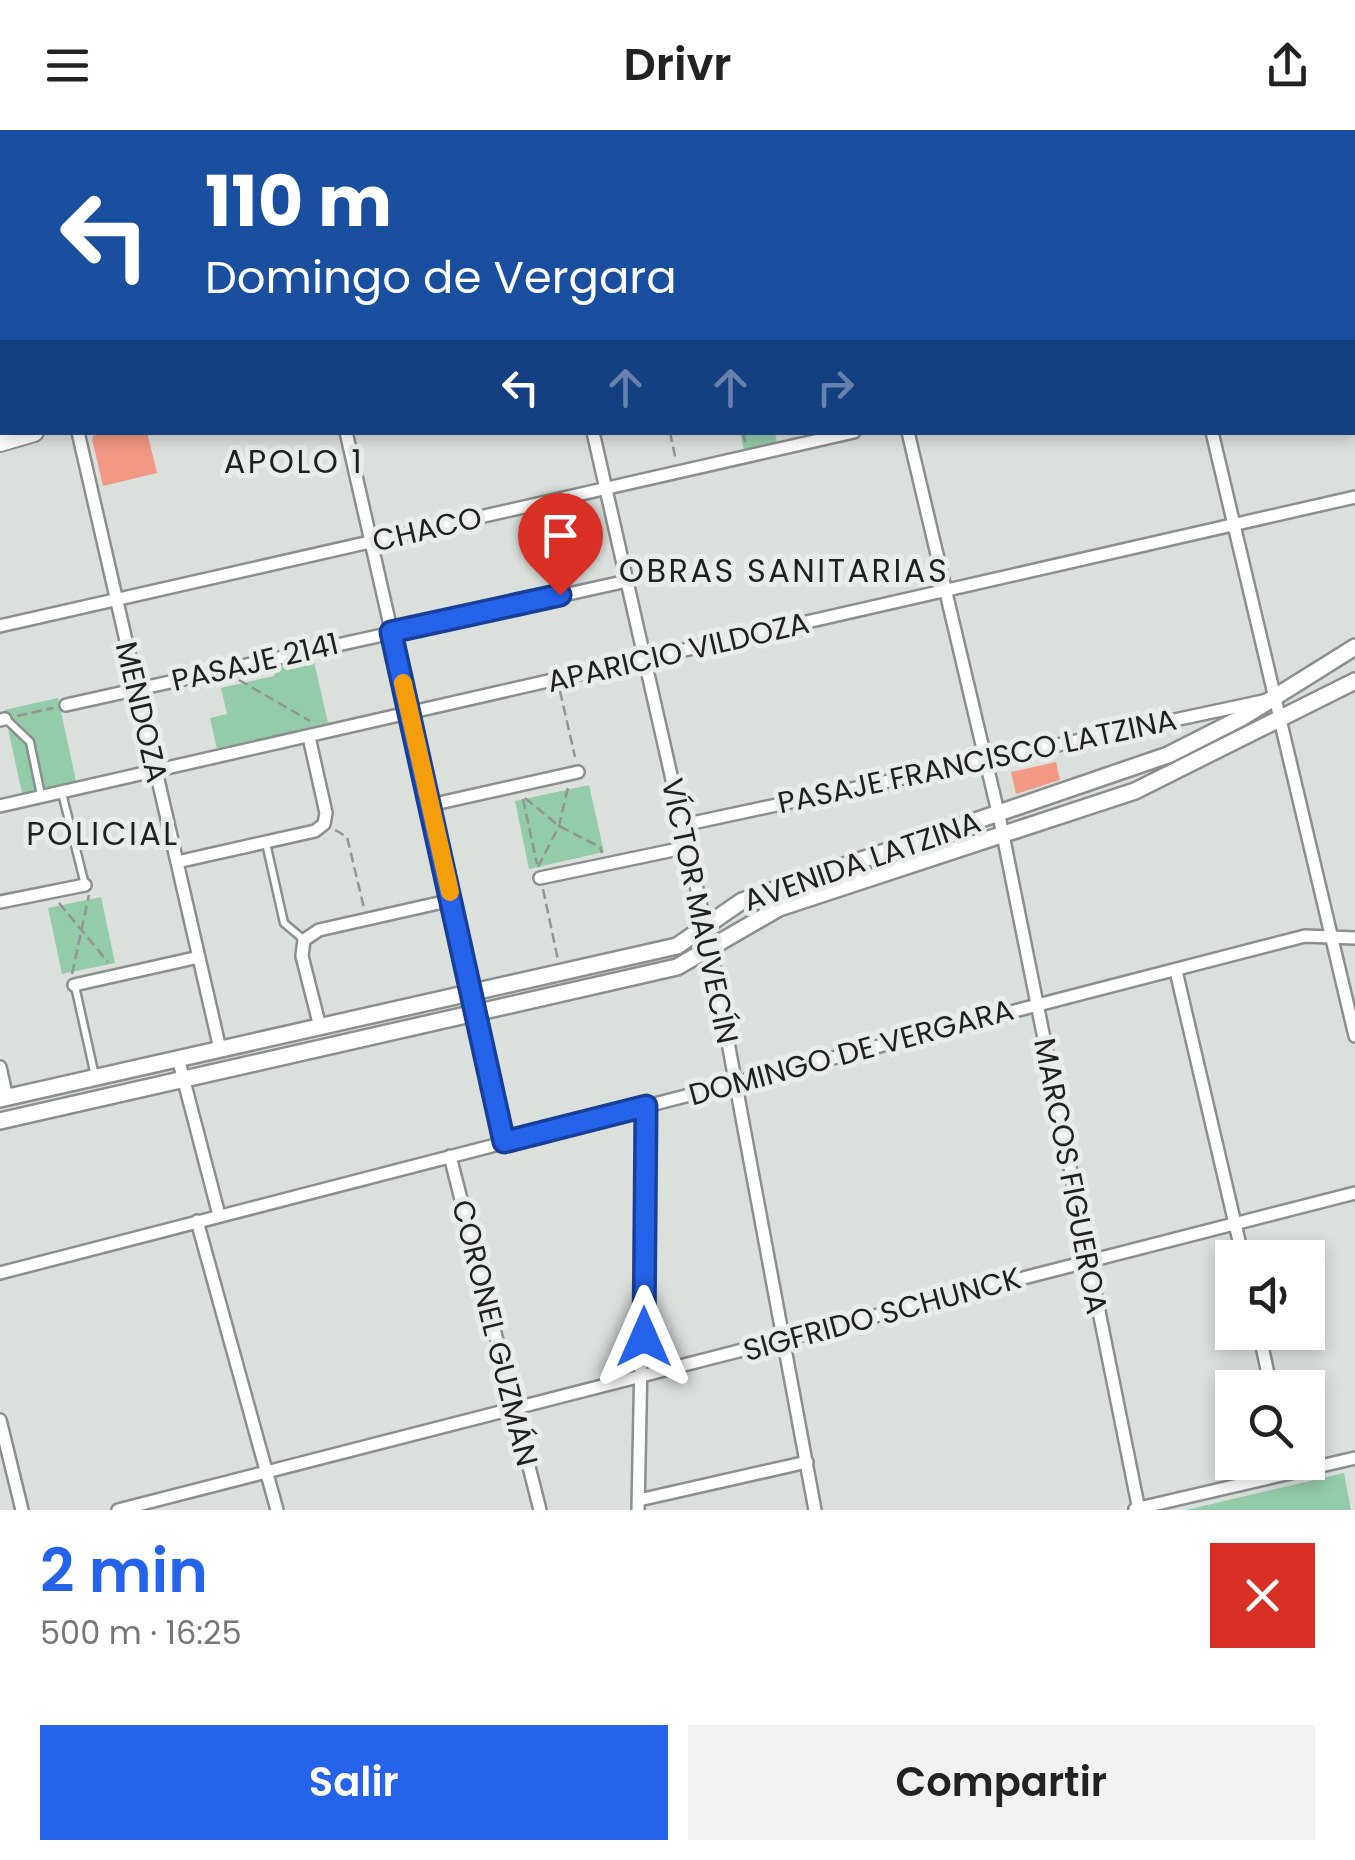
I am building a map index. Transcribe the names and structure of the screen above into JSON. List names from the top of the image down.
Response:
{
  "streets": {
    "street": [
      "CHACO",
      "APARICIO VILDOZA",
      "PASAJE 2141",
      "MENDOZA",
      "PASAJE FRANCISCO LATZINA",
      "AVENIDA LATZINA",
      "VÍCTOR MAUVECÍN",
      "DOMINGO DE VERGARA",
      "MARCOS FIGUEROA",
      "SIGFRIDO SCHUNCK",
      "CORONEL GUZMÁN"
    ]
  },
  "crossings": [
    ["CHACO", "MENDOZA"],
    ["CHACO", "VÍCTOR MAUVECÍN"],
    ["APARICIO VILDOZA", "MENDOZA"],
    ["APARICIO VILDOZA", "VÍCTOR MAUVECÍN"],
    ["APARICIO VILDOZA", "MARCOS FIGUEROA"],
    ["PASAJE 2141", "MENDOZA"],
    ["PASAJE 2141", "VÍCTOR MAUVECÍN"],
    ["MENDOZA", "AVENIDA LATZINA"],
    ["PASAJE FRANCISCO LATZINA", "AVENIDA LATZINA"],
    ["PASAJE FRANCISCO LATZINA", "VÍCTOR MAUVECÍN"],
    ["PASAJE FRANCISCO LATZINA", "MARCOS FIGUEROA"],
    ["AVENIDA LATZINA", "VÍCTOR MAUVECÍN"],
    ["AVENIDA LATZINA", "MARCOS FIGUEROA"],
    ["VÍCTOR MAUVECÍN", "DOMINGO DE VERGARA"],
    ["VÍCTOR MAUVECÍN", "SIGFRIDO SCHUNCK"],
    ["DOMINGO DE VERGARA", "MARCOS FIGUEROA"],
    ["DOMINGO DE VERGARA", "CORONEL GUZMÁN"],
    ["MARCOS FIGUEROA", "SIGFRIDO SCHUNCK"],
    ["SIGFRIDO SCHUNCK", "CORONEL GUZMÁN"]
  ],
  "districts": ["APOLO 1", "OBRAS SANITARIAS", "POLICIAL"],
  "page": {
    "header": "Drivr",
    "turn": ["110 m", "Domingo de Vergara"],
    "heading": ["2 min", "500 m · 16:25"],
    "buttons": ["Salir", "Compartir"]
  }
}
